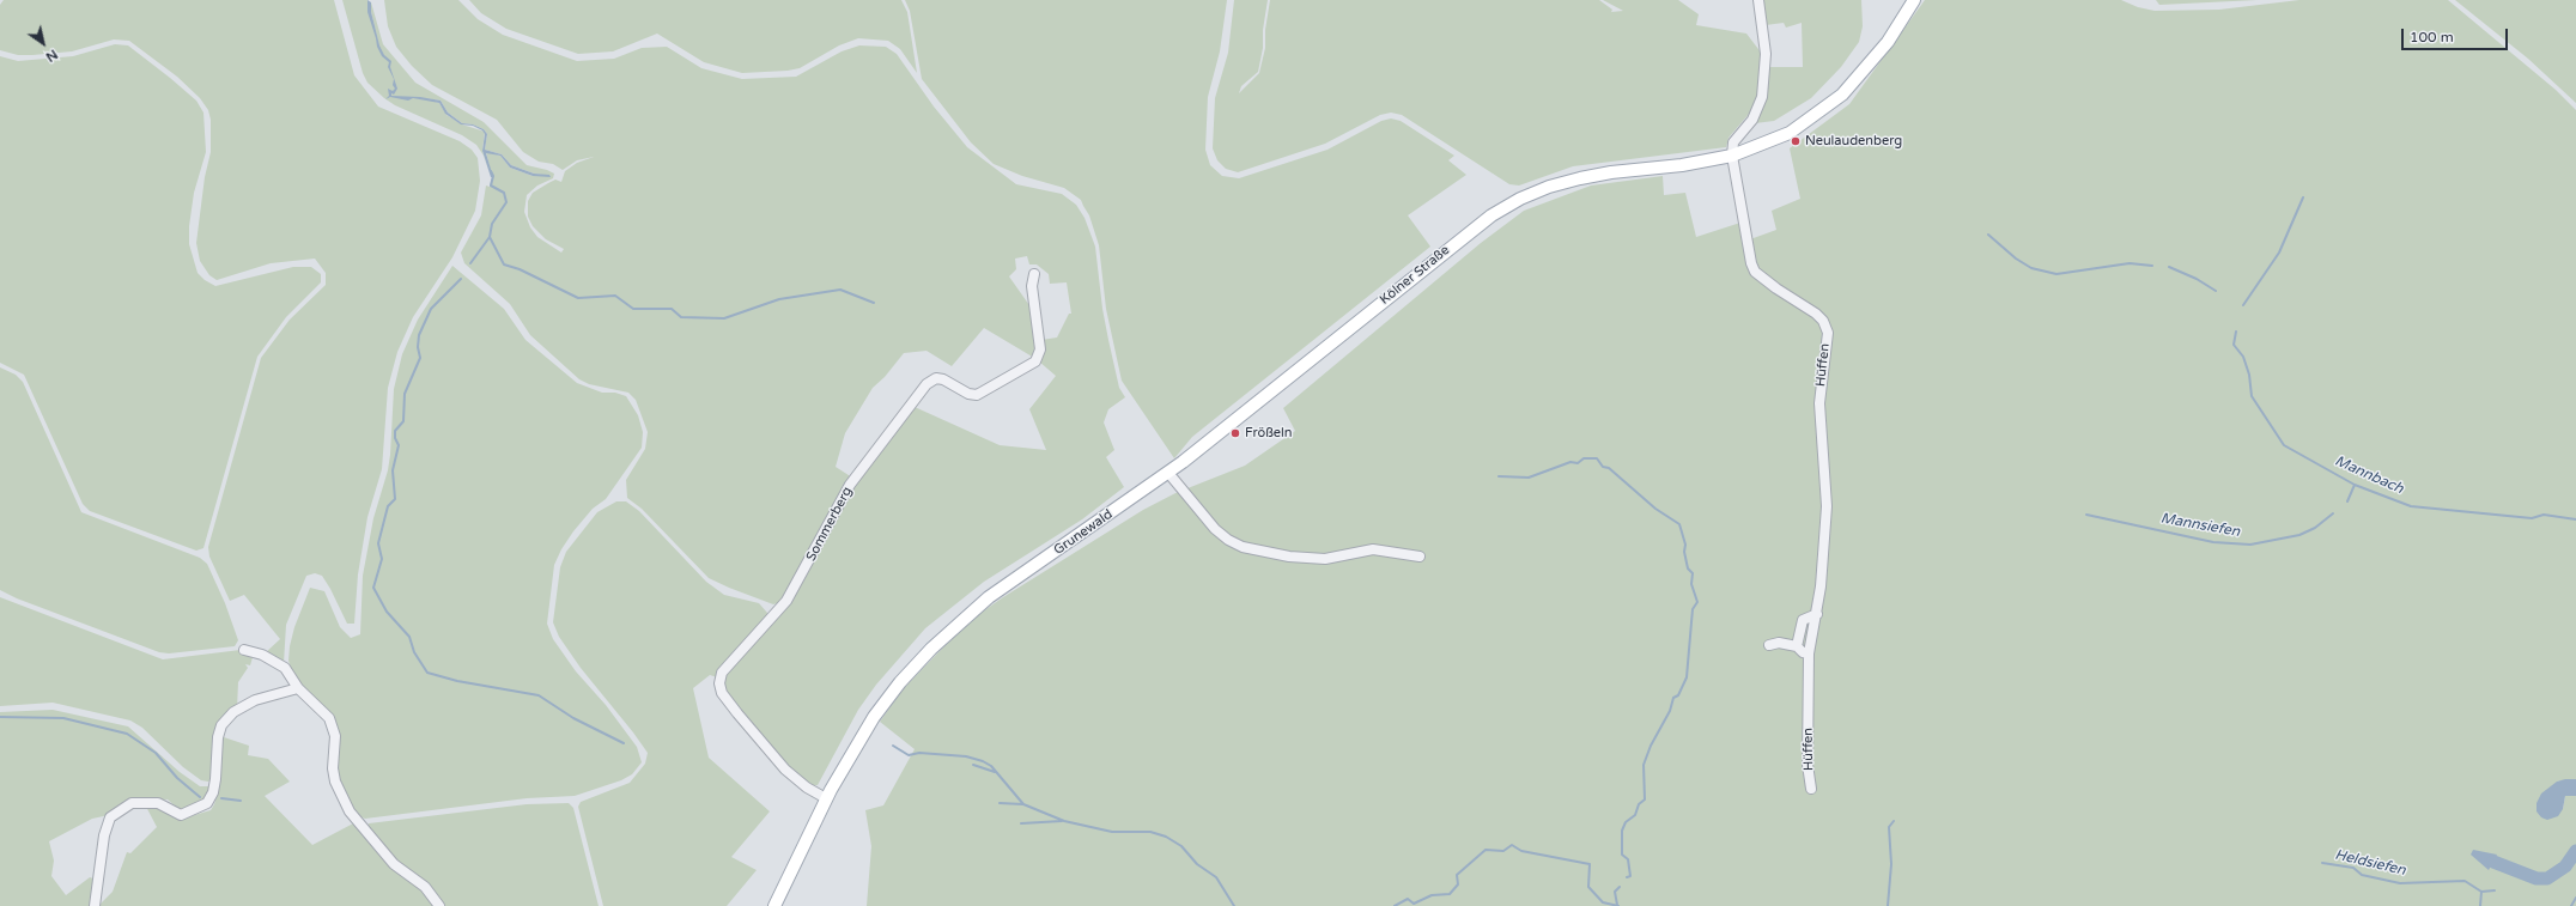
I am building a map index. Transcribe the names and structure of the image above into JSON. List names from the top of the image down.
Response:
{
  "streets": {
    "main road": ["Kölner Straße", "Grunewald"],
    "street": ["Hüffen", "Sommerberg"]
  },
  "crossings": [
    ["Kölner Straße", "Hüffen"],
    ["Kölner Straße", "Grunewald"],
    ["Sommerberg", "Grunewald"]
  ],
  "water": ["Mannbach", "Mannsiefen", "Heldsiefen"],
  "places": ["Neulaudenberg", "Frößeln"],
  "scale_bar": "100 m",
  "north": "bottom right"
}
